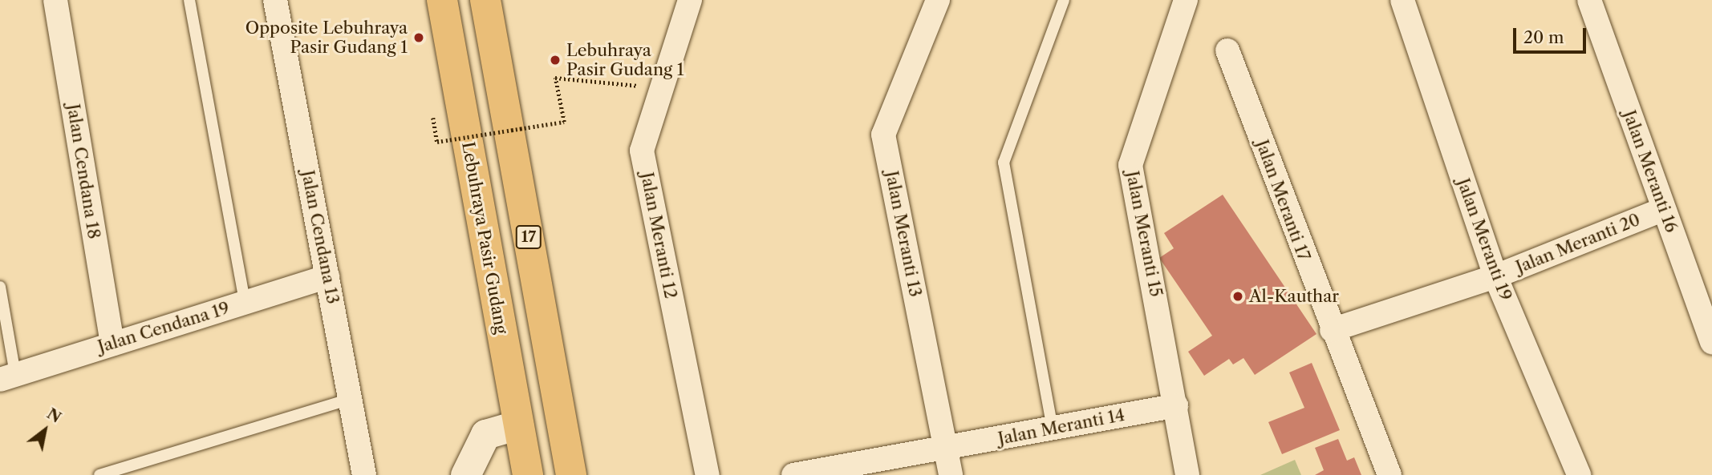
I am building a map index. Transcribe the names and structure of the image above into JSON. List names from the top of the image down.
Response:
{
  "streets": {
    "highway": ["17", "Lebuhraya Pasir Gudang"],
    "street": [
      "Jalan Cendana 18",
      "Jalan Meranti 16",
      "Jalan Meranti 17",
      "Jalan Meranti 13",
      "Jalan Meranti 15",
      "Jalan Meranti 12",
      "Jalan Cendana 13",
      "Jalan Meranti 19",
      "Jalan Meranti 20",
      "Jalan Cendana 19",
      "Jalan Meranti 14"
    ]
  },
  "crossings": [
    ["Jalan Cendana 18", "Jalan Cendana 19"],
    ["Jalan Meranti 16", "Jalan Meranti 20"],
    ["Jalan Meranti 17", "Jalan Meranti 20"],
    ["Jalan Meranti 13", "Jalan Meranti 14"],
    ["Jalan Meranti 15", "Jalan Meranti 14"],
    ["Jalan Cendana 13", "Jalan Cendana 19"],
    ["Jalan Meranti 19", "Jalan Meranti 20"]
  ],
  "places": ["Opposite Lebuhraya Pasir Gudang 1", "Lebuhraya Pasir Gudang 1", "Al-Kauthar"],
  "scale_bar": "20 m",
  "north": "top right"
}
